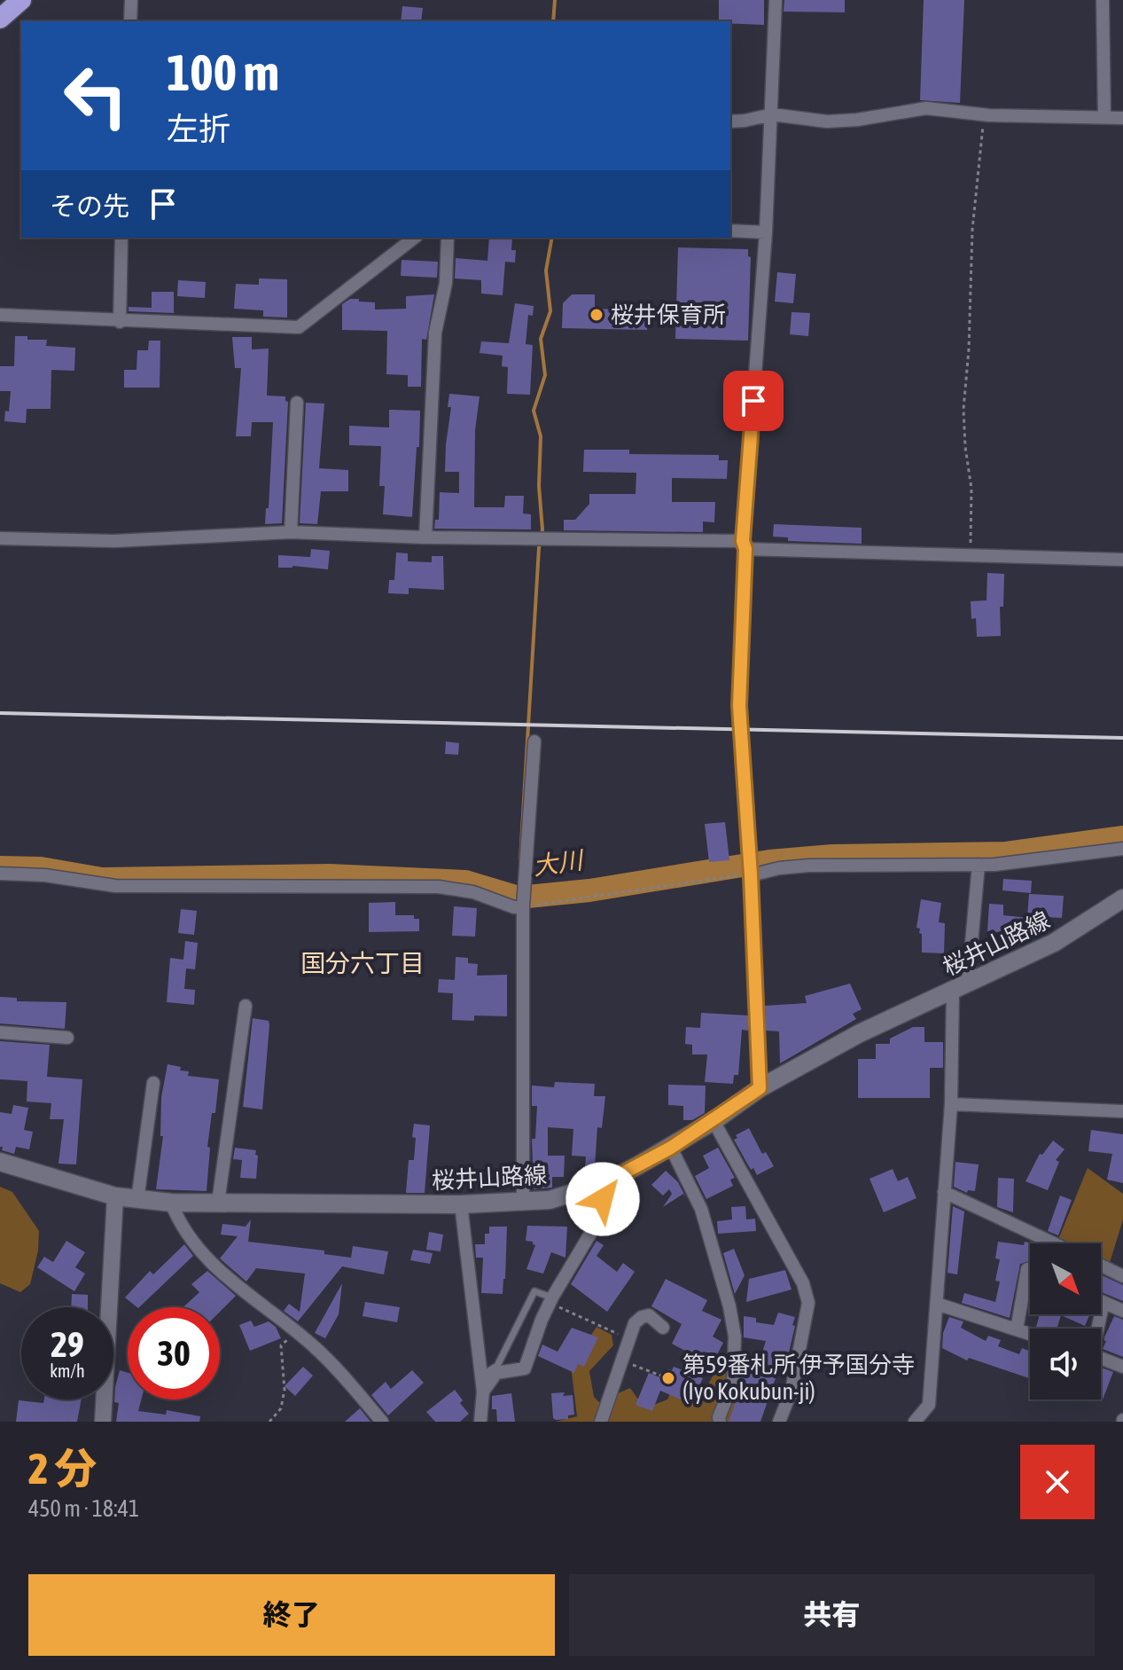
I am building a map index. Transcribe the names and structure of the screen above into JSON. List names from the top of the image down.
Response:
{
  "streets": {
    "main road": ["桜井山路線"]
  },
  "districts": ["国分六丁目"],
  "water": ["大川"],
  "places": ["桜井保育所", "第59番札所 伊予国分寺 (Iyo Kokubun-ji)"],
  "north": "bottom right",
  "page": {
    "turn": ["100 m", "左折"],
    "then": "その先",
    "speed": "29 km/h",
    "limit": "30",
    "heading": ["2 分", "450 m · 18:41"],
    "buttons": ["終了", "共有"]
  }
}
